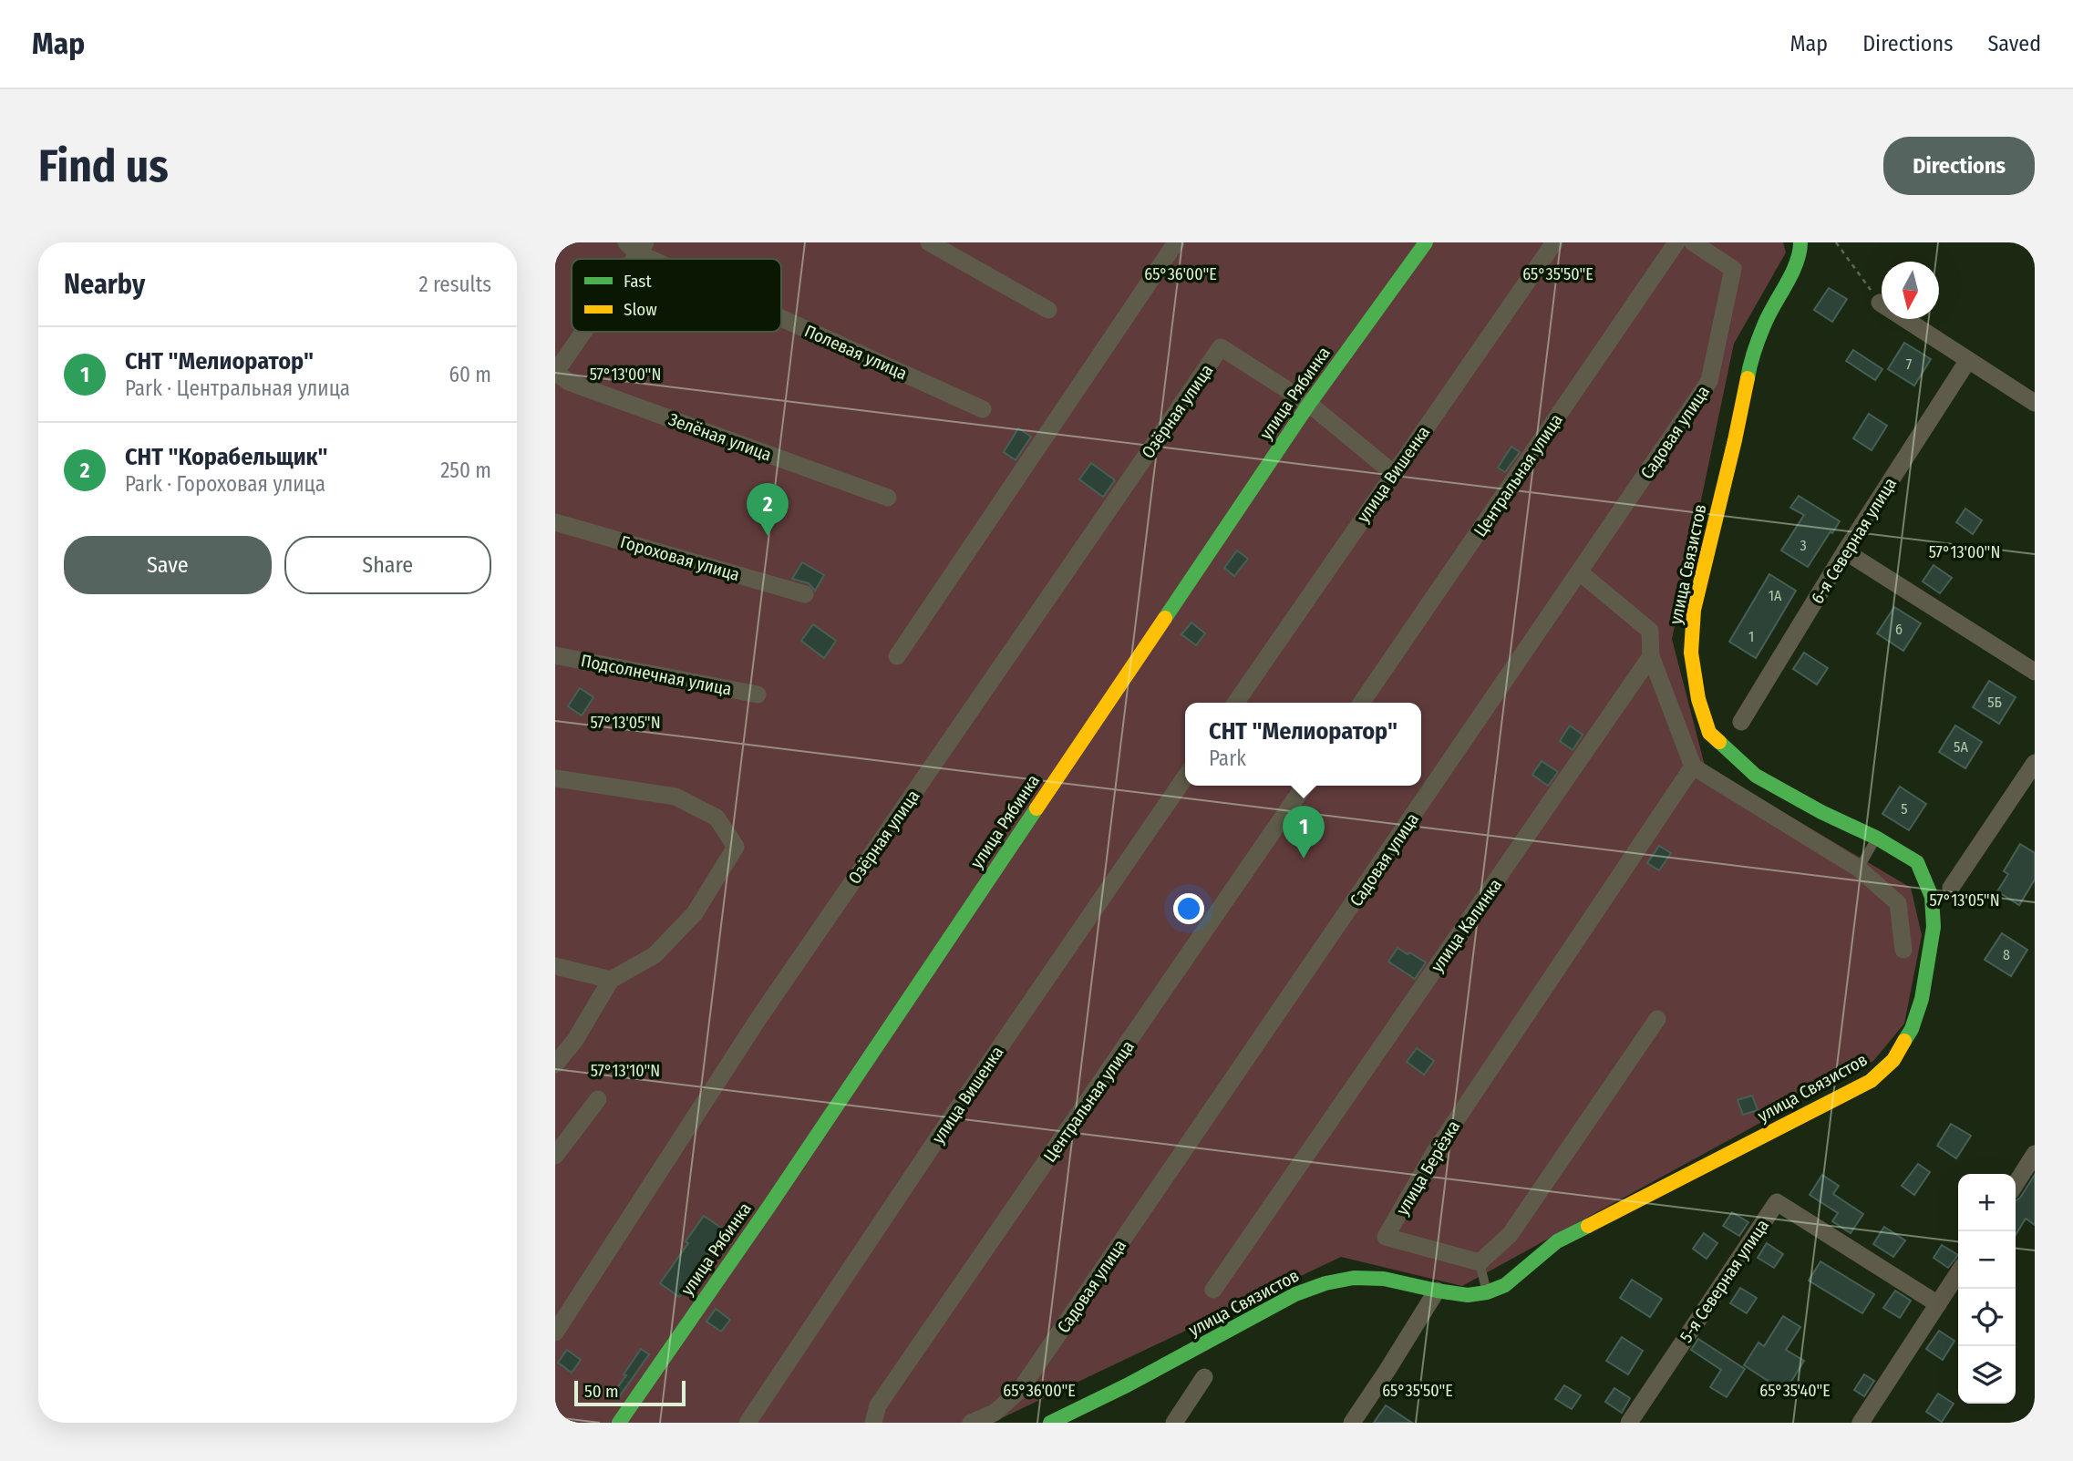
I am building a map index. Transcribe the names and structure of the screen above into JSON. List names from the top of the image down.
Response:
{
  "streets": {
    "street": [
      "Полевая улица",
      "улица Рябинка",
      "Озёрная улица",
      "Садовая улица",
      "Зелёная улица",
      "улица Вишенка",
      "Центральная улица",
      "6-я Северная улица",
      "Гороховая улица",
      "улица Связистов",
      "Подсолнечная улица",
      "улица Калинка",
      "улица Берёзка",
      "5-я Северная улица"
    ]
  },
  "crossings": [
    ["улица Рябинка", "Озёрная улица"]
  ],
  "house_numbers": [
    "7",
    "3",
    "1А",
    "6",
    "1",
    "5Б",
    "5А",
    "5",
    "8"
  ],
  "legend": ["Fast", "Slow"],
  "scale_bar": "50 m",
  "north": "bottom",
  "page": {
    "header": "Map",
    "nav": ["Map", "Directions", "Saved"],
    "buttons": [
      "Directions",
      ["Save", "Share"]
    ],
    "title": "Find us",
    "heading": ["Nearby", "2 results"],
    "list": [
      {
        "mark": "1",
        "name": "СНТ \"Мелиоратор\"",
        "note": "Park · Центральная улица",
        "value": "60 m"
      },
      {
        "mark": "2",
        "name": "СНТ \"Корабельщик\"",
        "note": "Park · Гороховая улица",
        "value": "250 m"
      }
    ],
    "pins": ["2", "1"],
    "popup": ["СНТ \"Мелиоратор\"", "Park"],
    "map_buttons": ["+", "−"],
    "scale": "50 m"
  },
  "coordinates": [
    "65°36'00\"E",
    "65°35'50\"E",
    "57°13'00\"N",
    "57°13'05\"N",
    "57°13'10\"N",
    "65°35'40\"E"
  ]
}
